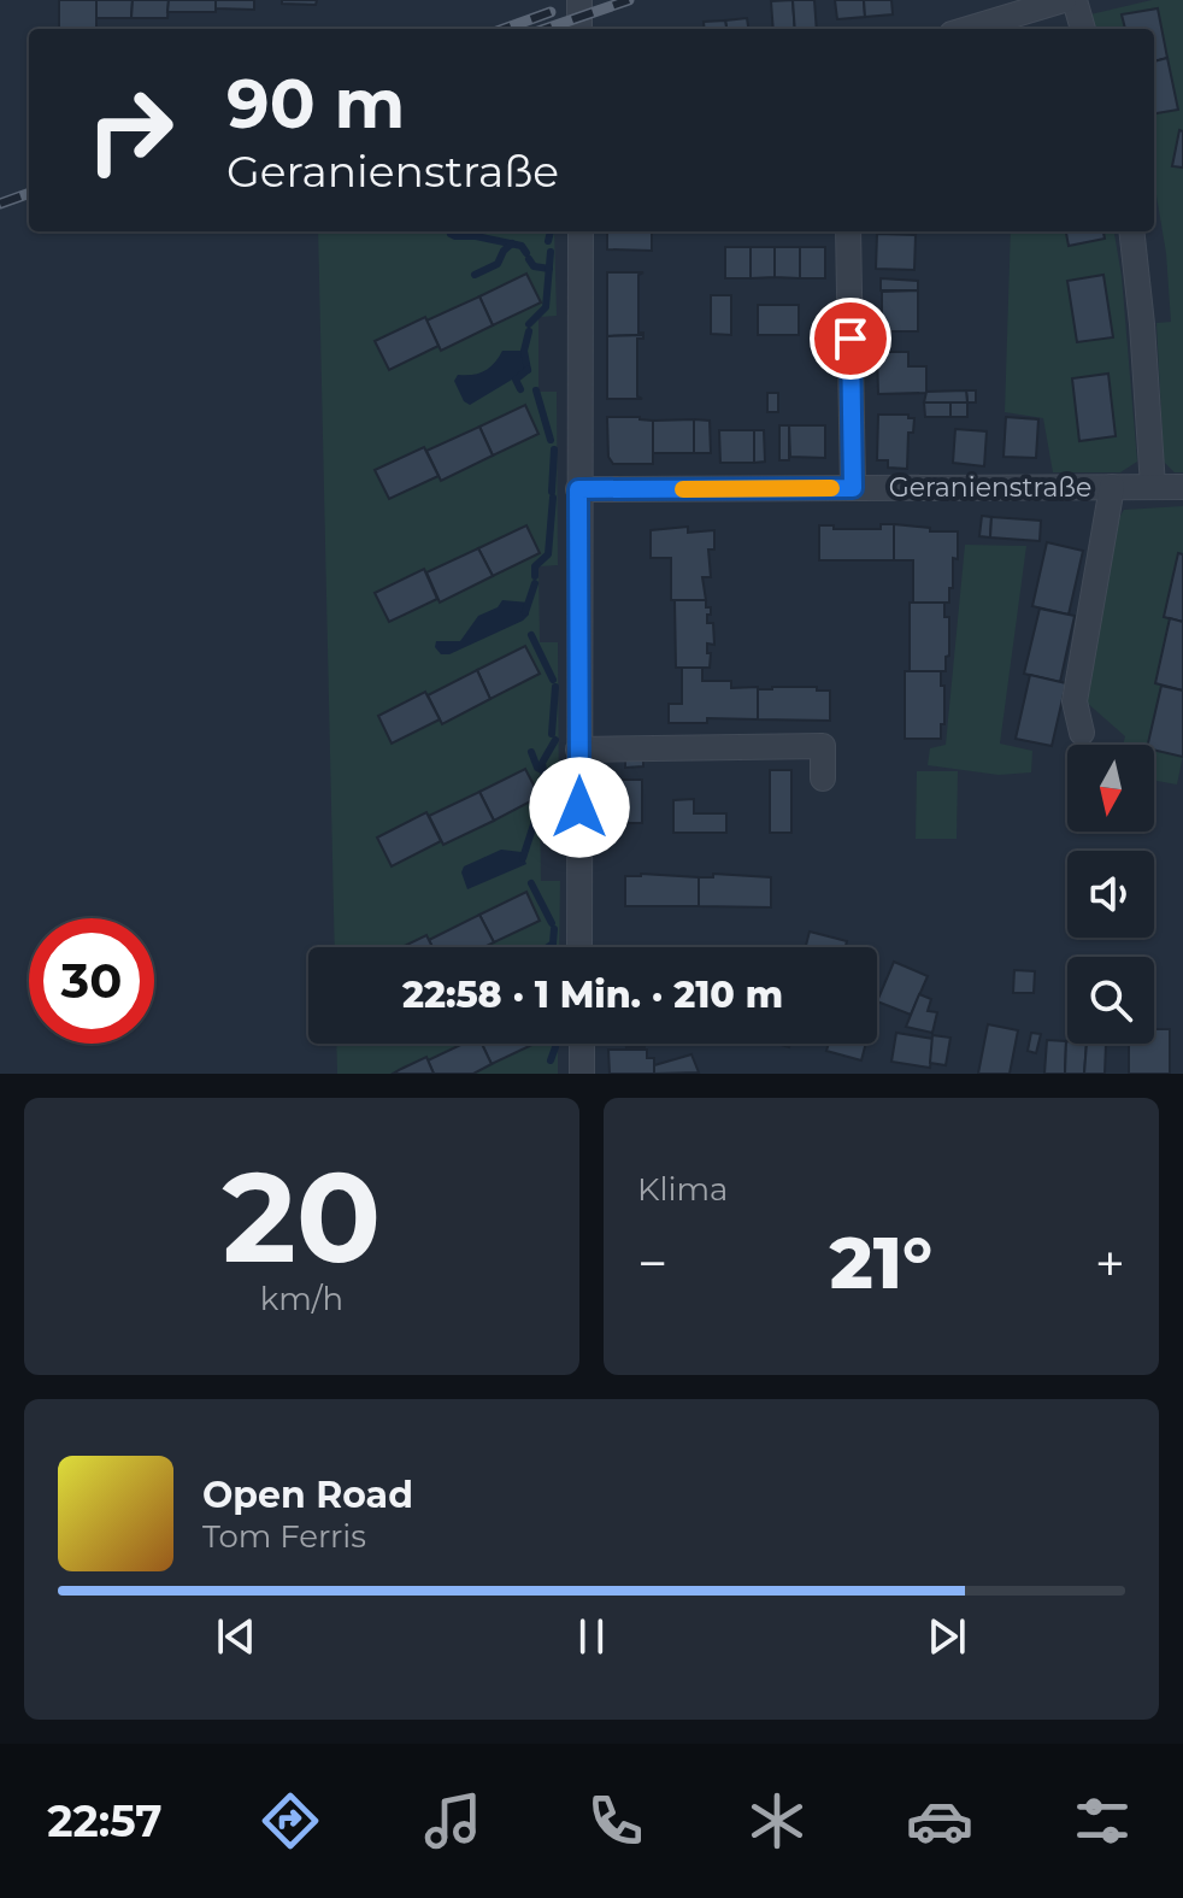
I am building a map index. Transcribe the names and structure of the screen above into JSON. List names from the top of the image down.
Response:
{
  "streets": {
    "street": ["Geranienstraße"]
  },
  "north": "bottom",
  "page": {
    "turn": ["90 m", "Geranienstraße"],
    "limit": "30",
    "trip": "22:58 · 1 Min. · 210 m",
    "tile": [
      ["20", "km/h"],
      "Klima"
    ],
    "heat": ["−", "21°", "+"],
    "song": ["Open Road", "Tom Ferris"],
    "tabs": "22:57"
  }
}
